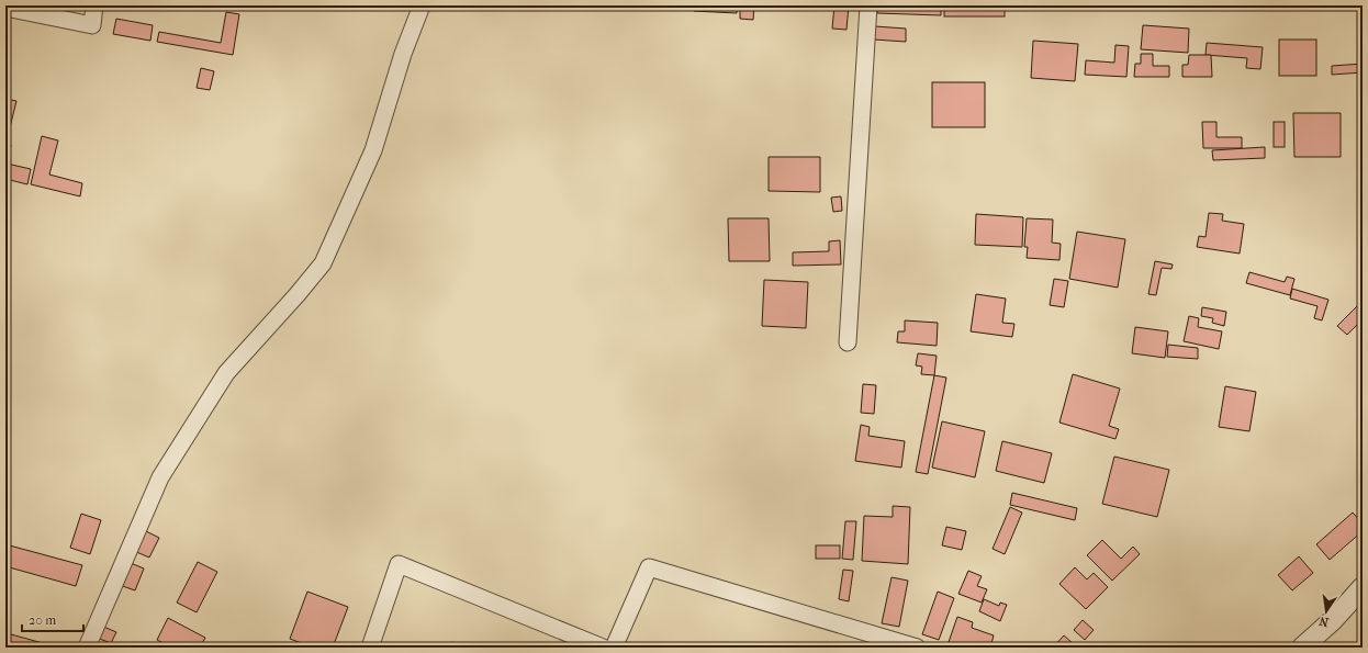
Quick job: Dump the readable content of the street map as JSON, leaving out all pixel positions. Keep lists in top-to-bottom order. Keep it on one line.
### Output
{"scale_bar":"20 m","north":"bottom"}
